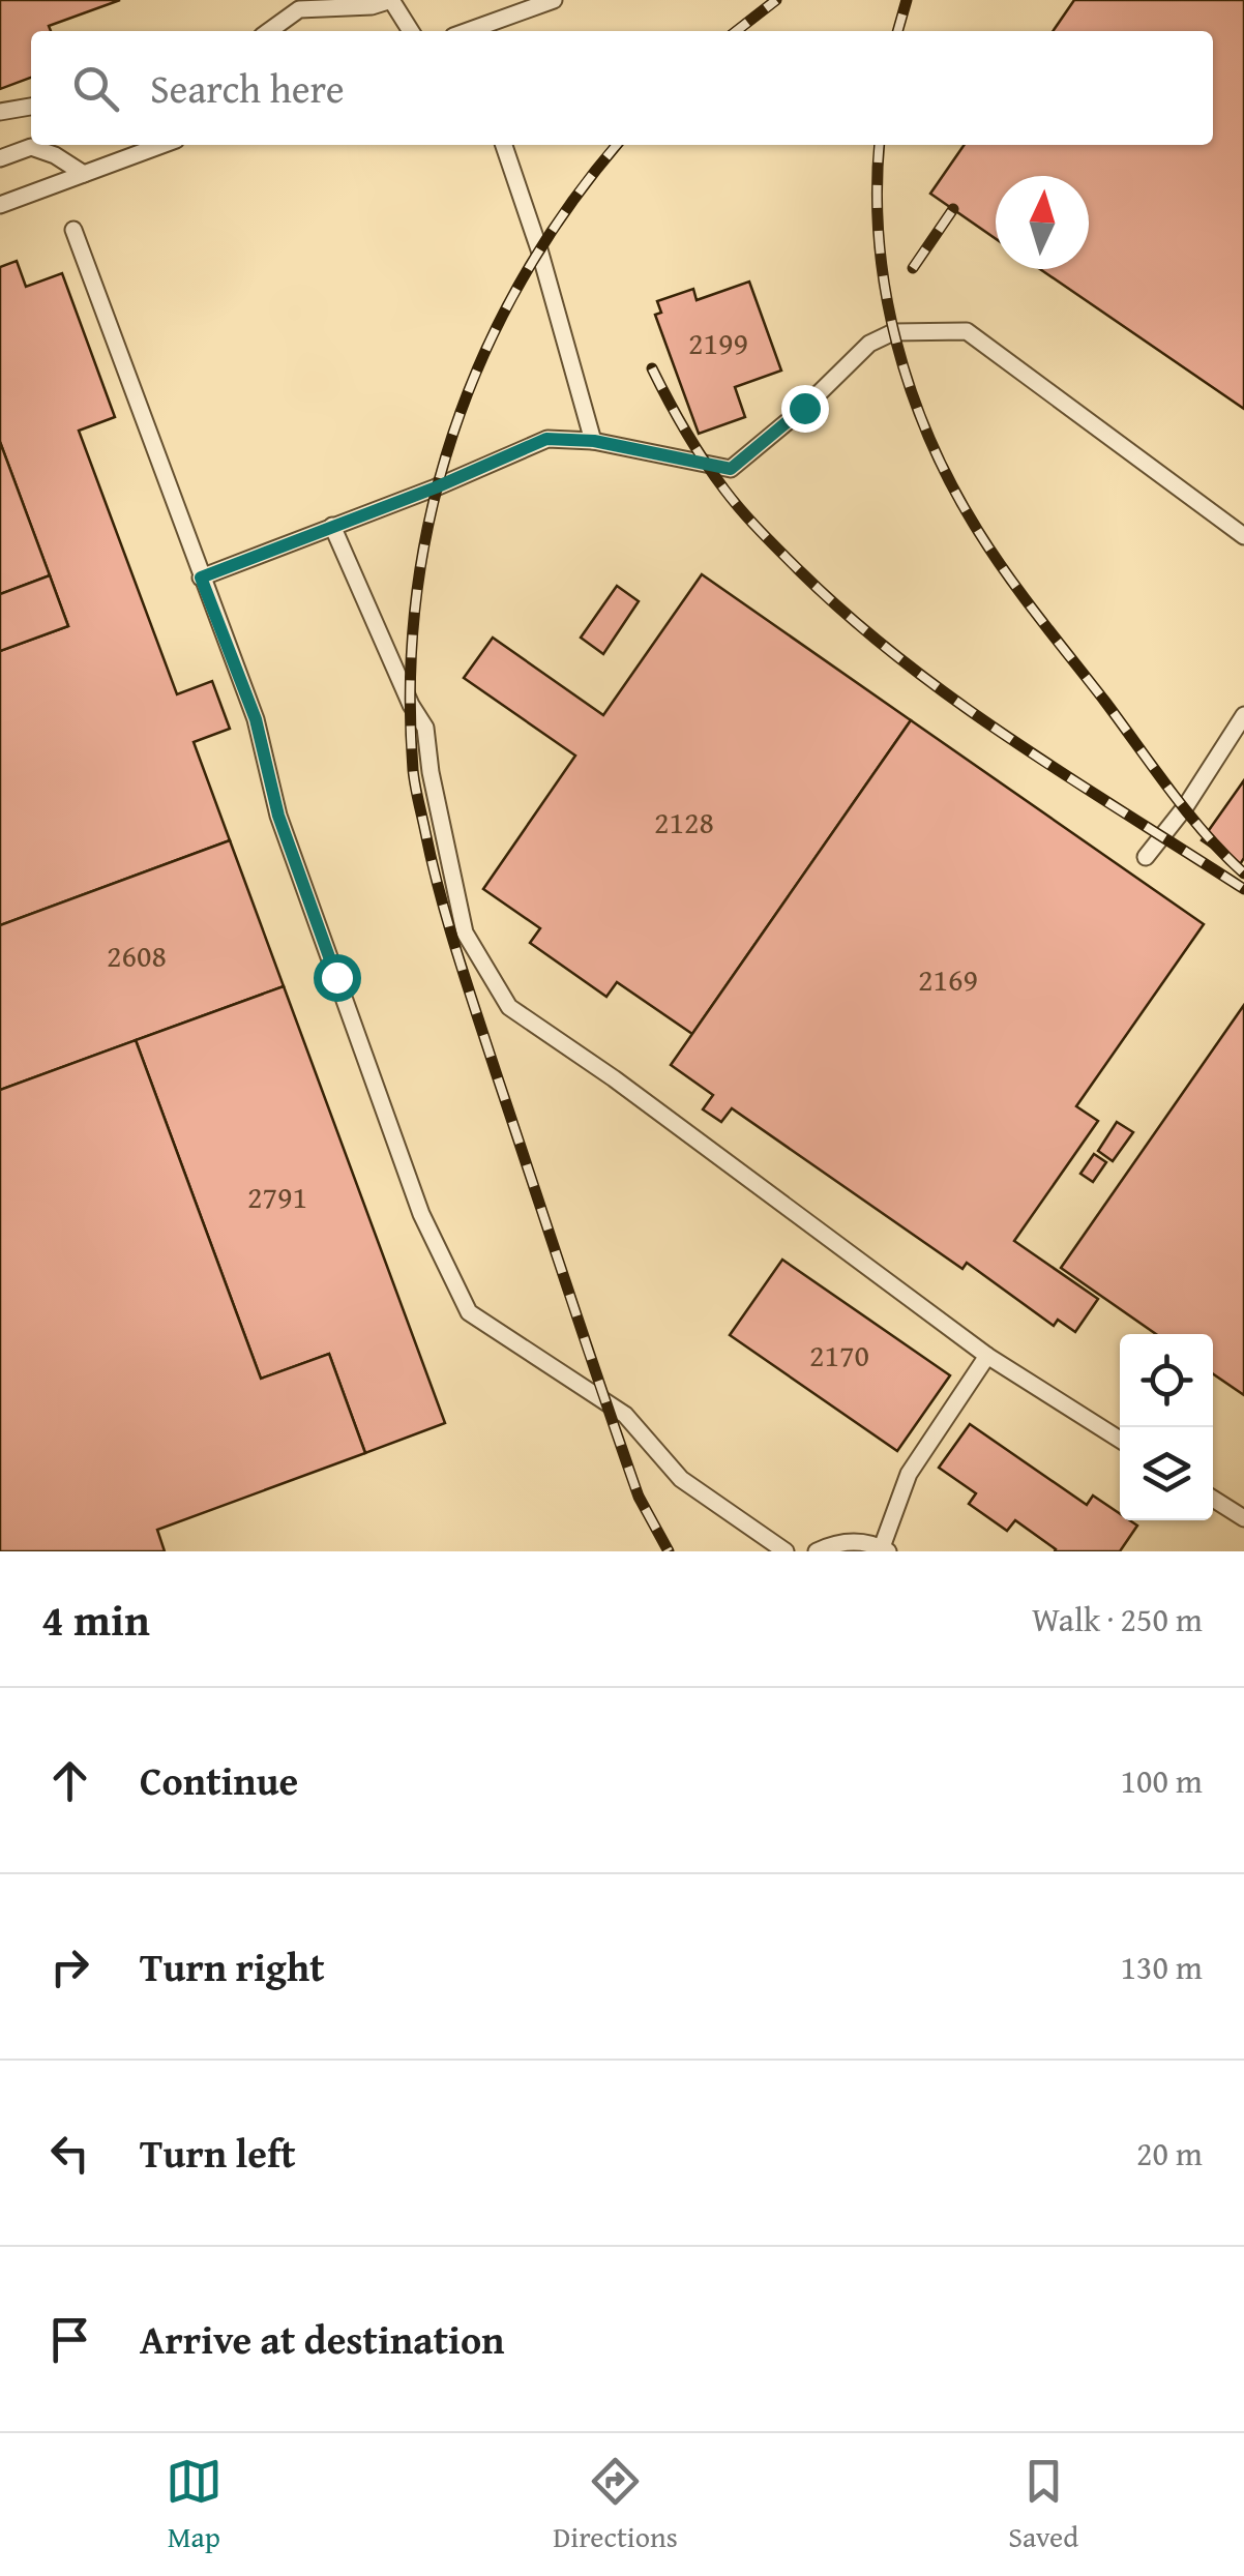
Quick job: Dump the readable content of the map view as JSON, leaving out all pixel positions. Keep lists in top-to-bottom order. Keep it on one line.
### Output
{"house_numbers":["2199","2128","2608","2169","2791","2170"],"north":"top","page":{"search":"Search here","heading":["4 min","Walk · 250 m"],"list":[["Continue","100 m"],["Turn right","130 m"],["Turn left","20 m"],"Arrive at destination"],"nav":["Map","Directions","Saved"]}}
